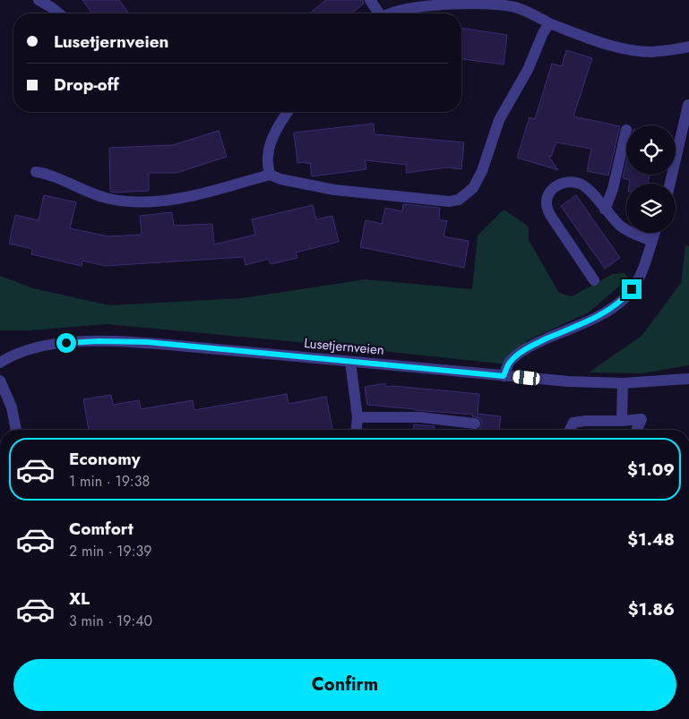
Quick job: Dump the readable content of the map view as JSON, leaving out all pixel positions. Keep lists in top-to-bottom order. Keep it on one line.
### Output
{"streets":{"street":["Lusetjernveien"]},"page":{"banner":["Lusetjernveien","Drop-off"],"list":[{"name":"Economy","note":"1 min · 19:38","value":"$1.09"},{"name":"Comfort","note":"2 min · 19:39","value":"$1.48"},{"name":"XL","note":"3 min · 19:40","value":"$1.86"}],"buttons":"Confirm"}}
